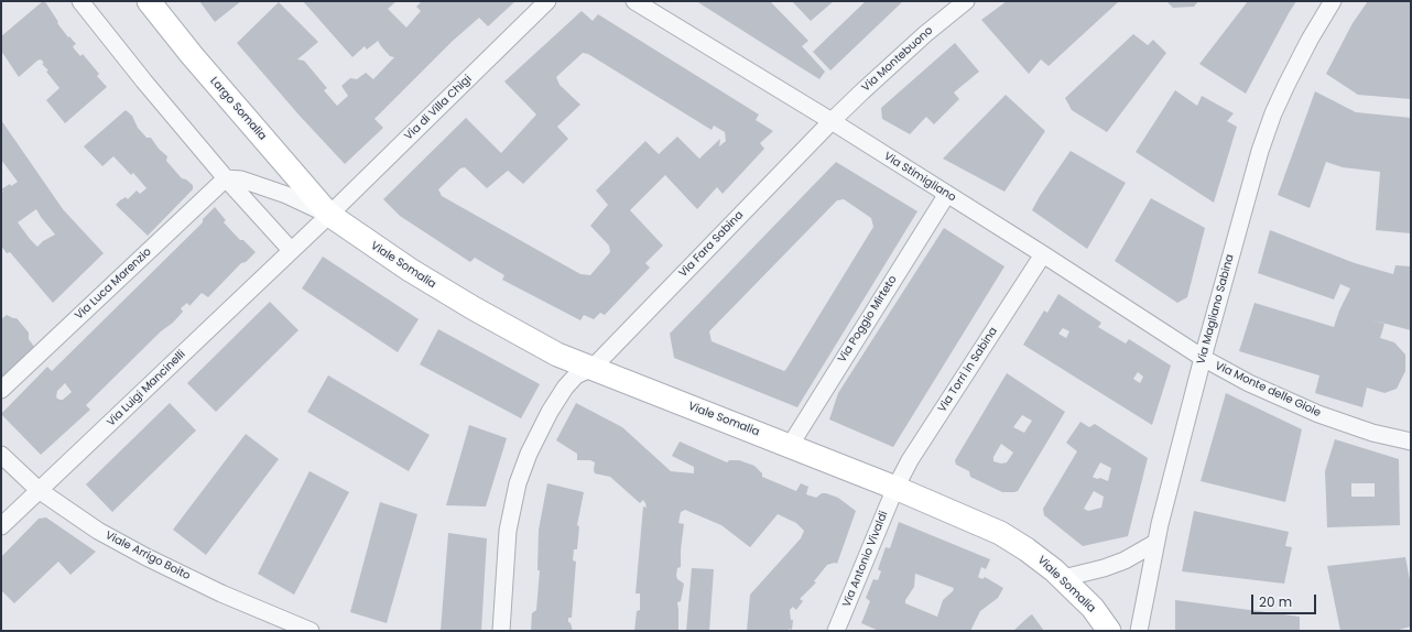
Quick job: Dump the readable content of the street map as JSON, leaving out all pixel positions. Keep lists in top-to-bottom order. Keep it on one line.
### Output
{"streets":{"main road":["Largo Somalia","Viale Somalia"],"street":["Via Montebuono","Via di Villa Chigi","Via Stimigliano","Via Fara Sabina","Via Luca Marenzio","Via Magliano Sabina","Via Poggio Mirteto","Via Torri in Sabina","Via Luigi Mancinelli","Via Monte delle Gioie","Viale Arrigo Boito","Via Antonio Vivaldi"]},"crossings":[["Via Montebuono","Via Stimigliano"],["Via Montebuono","Via Fara Sabina"],["Via di Villa Chigi","Largo Somalia"],["Via di Villa Chigi","Viale Somalia"],["Largo Somalia","Viale Somalia"],["Via Stimigliano","Via Fara Sabina"],["Via Stimigliano","Via Magliano Sabina"],["Via Stimigliano","Via Poggio Mirteto"],["Via Stimigliano","Via Torri in Sabina"],["Via Stimigliano","Via Monte delle Gioie"],["Via Fara Sabina","Viale Somalia"],["Viale Somalia","Via Poggio Mirteto"],["Viale Somalia","Via Torri in Sabina"],["Viale Somalia","Via Antonio Vivaldi"],["Via Magliano Sabina","Via Monte delle Gioie"],["Via Torri in Sabina","Via Antonio Vivaldi"],["Via Luigi Mancinelli","Viale Arrigo Boito"]],"scale_bar":"20 m"}
